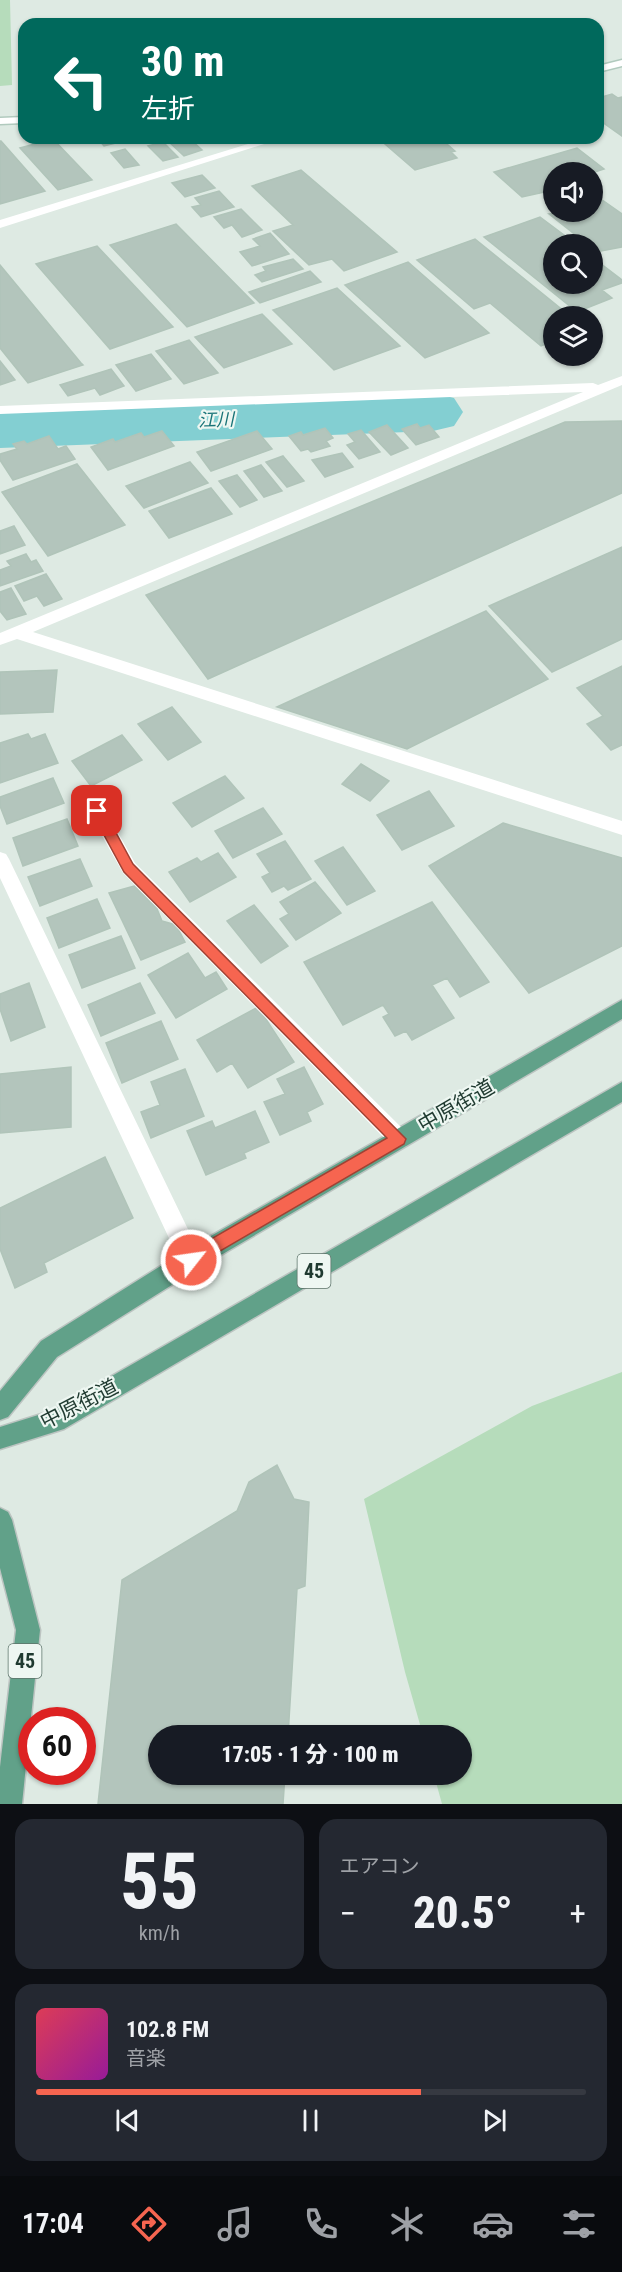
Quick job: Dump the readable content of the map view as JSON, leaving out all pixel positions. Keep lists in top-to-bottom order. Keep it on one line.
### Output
{"streets":{"main road":["中原街道","45"]},"water":["江川"],"page":{"turn":["30 m","左折"],"limit":"60","trip":"17:05 · 1 分 · 100 m","tile":[["55","km/h"],"エアコン"],"heat":["−","20.5°","+"],"song":["102.8 FM","音楽"],"tabs":"17:04"}}
